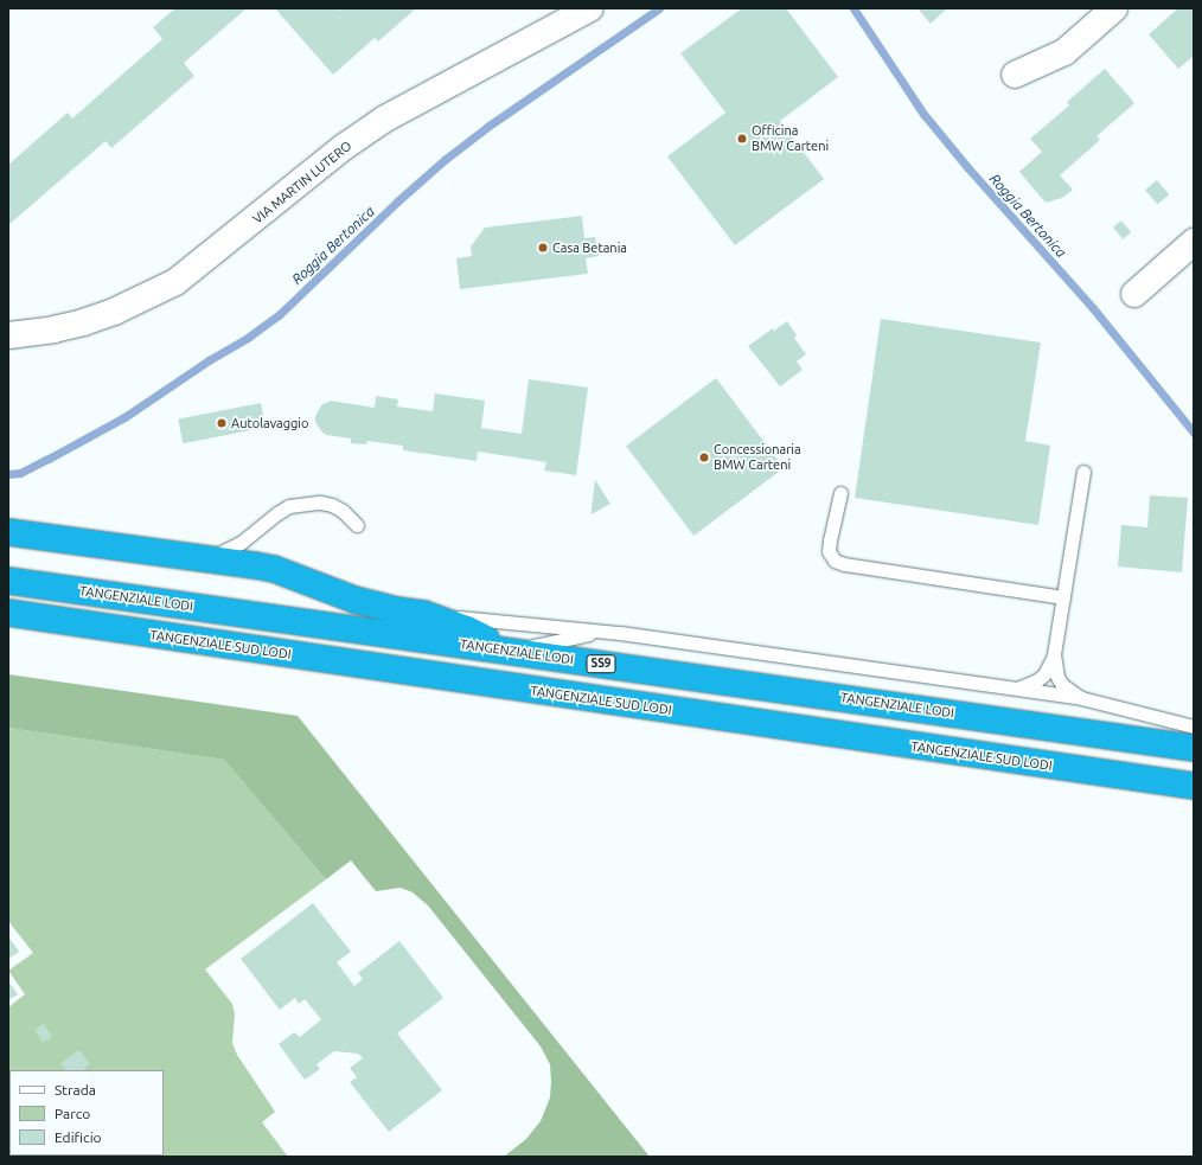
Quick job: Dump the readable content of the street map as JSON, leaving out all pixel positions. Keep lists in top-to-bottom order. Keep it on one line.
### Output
{"streets":{"highway":["TANGENZIALE LODI","TANGENZIALE SUD LODI","SS9"],"street":["VIA MARTIN LUTERO"]},"water":["Roggia Bertonica"],"places":["Officina BMW Carteni","Casa Betania","Autolavaggio","Concessionaria BMW Carteni"],"legend":["Strada","Parco","Edificio"]}
